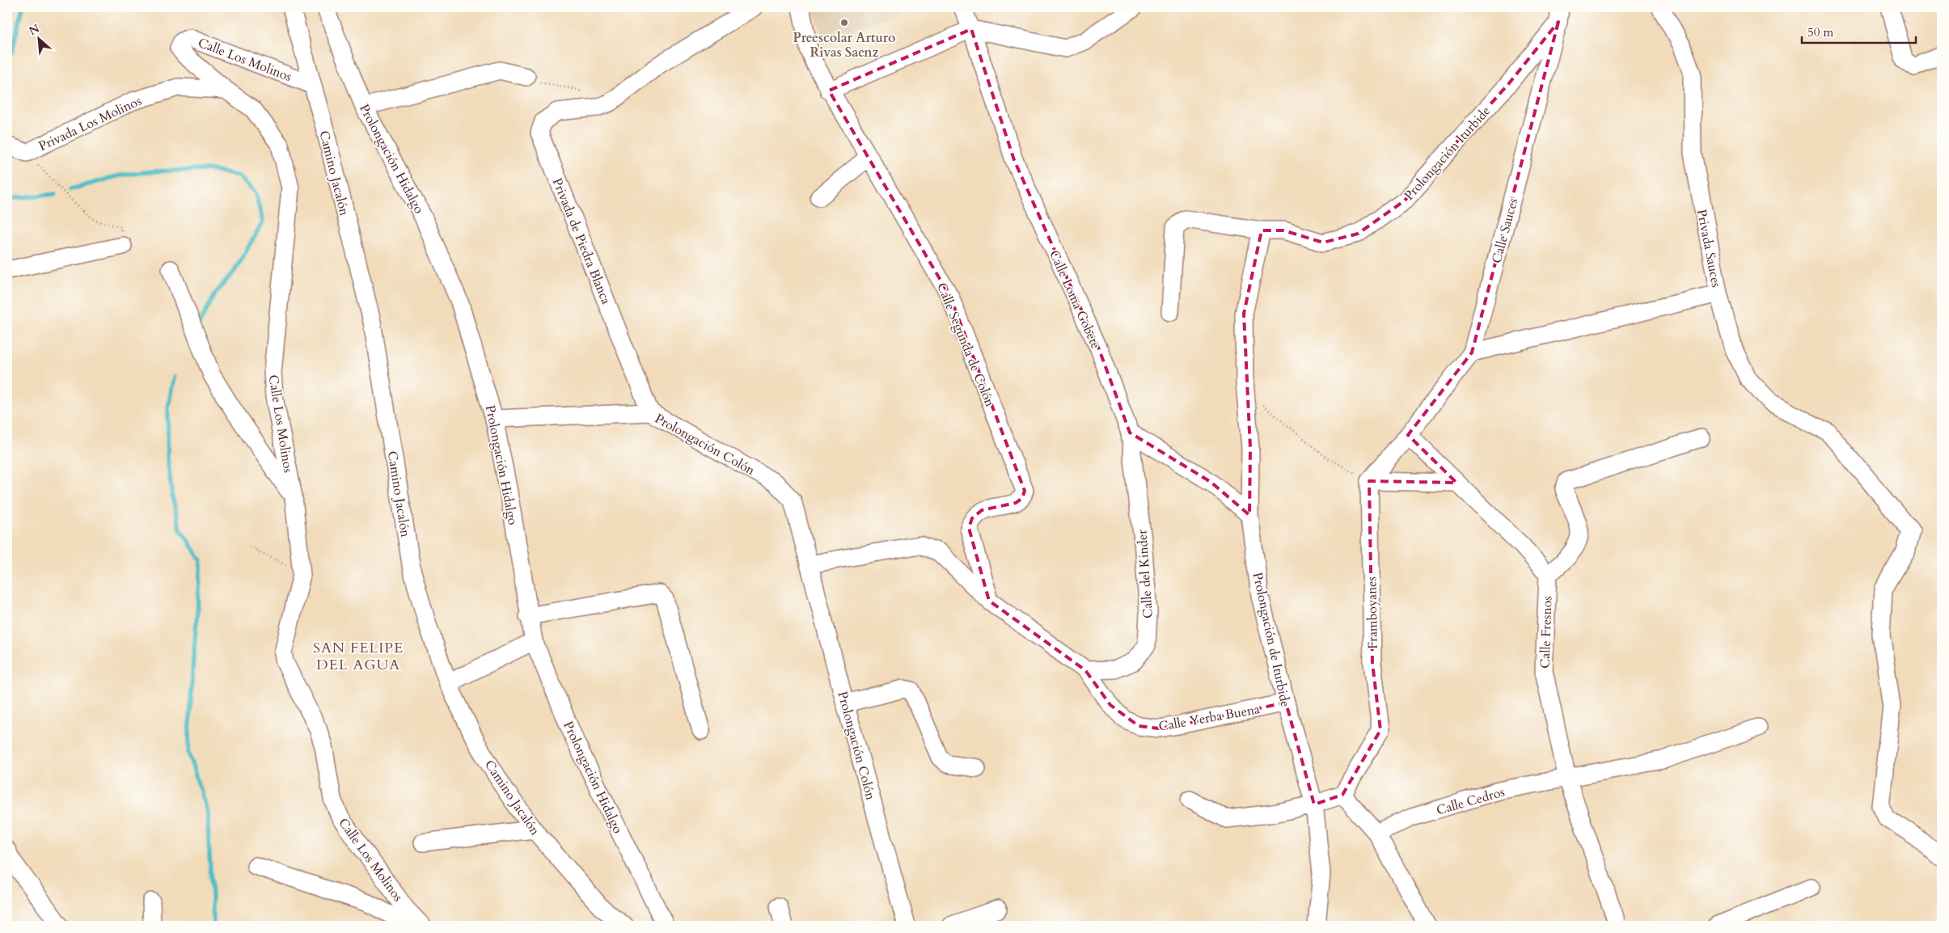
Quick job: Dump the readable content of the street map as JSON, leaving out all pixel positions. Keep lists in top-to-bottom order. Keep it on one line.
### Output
{"streets":{"street":["Calle Los Molinos","Privada Los Molinos","Prolongación Iturbide","Prolongación Hidalgo","Camino Jacalón","Calle Sauces","Privada de Piedra Blanca","Privada Sauces","Calle Loma Gobete","Calle Segunda de Colón","Prolongación Colón","Calle del Kinder","Framboyanes","Calle Fresnos","Prolongación de Iturbide","Calle Yerba Buena","Calle Cedros"]},"crossings":[["Calle Los Molinos","Privada Los Molinos"],["Calle Los Molinos","Camino Jacalón"],["Prolongación Iturbide","Calle Sauces"],["Prolongación Iturbide","Prolongación de Iturbide"],["Prolongación Hidalgo","Prolongación Colón"],["Calle Sauces","Privada Sauces"],["Privada de Piedra Blanca","Prolongación Colón"],["Calle Loma Gobete","Calle del Kinder"],["Calle del Kinder","Calle Yerba Buena"],["Calle Fresnos","Calle Cedros"],["Prolongación de Iturbide","Calle Yerba Buena"]],"districts":["SAN FELIPE DEL AGUA"],"places":["Preescolar Arturo Rivas Saenz"],"scale_bar":"50 m","north":"top left"}
